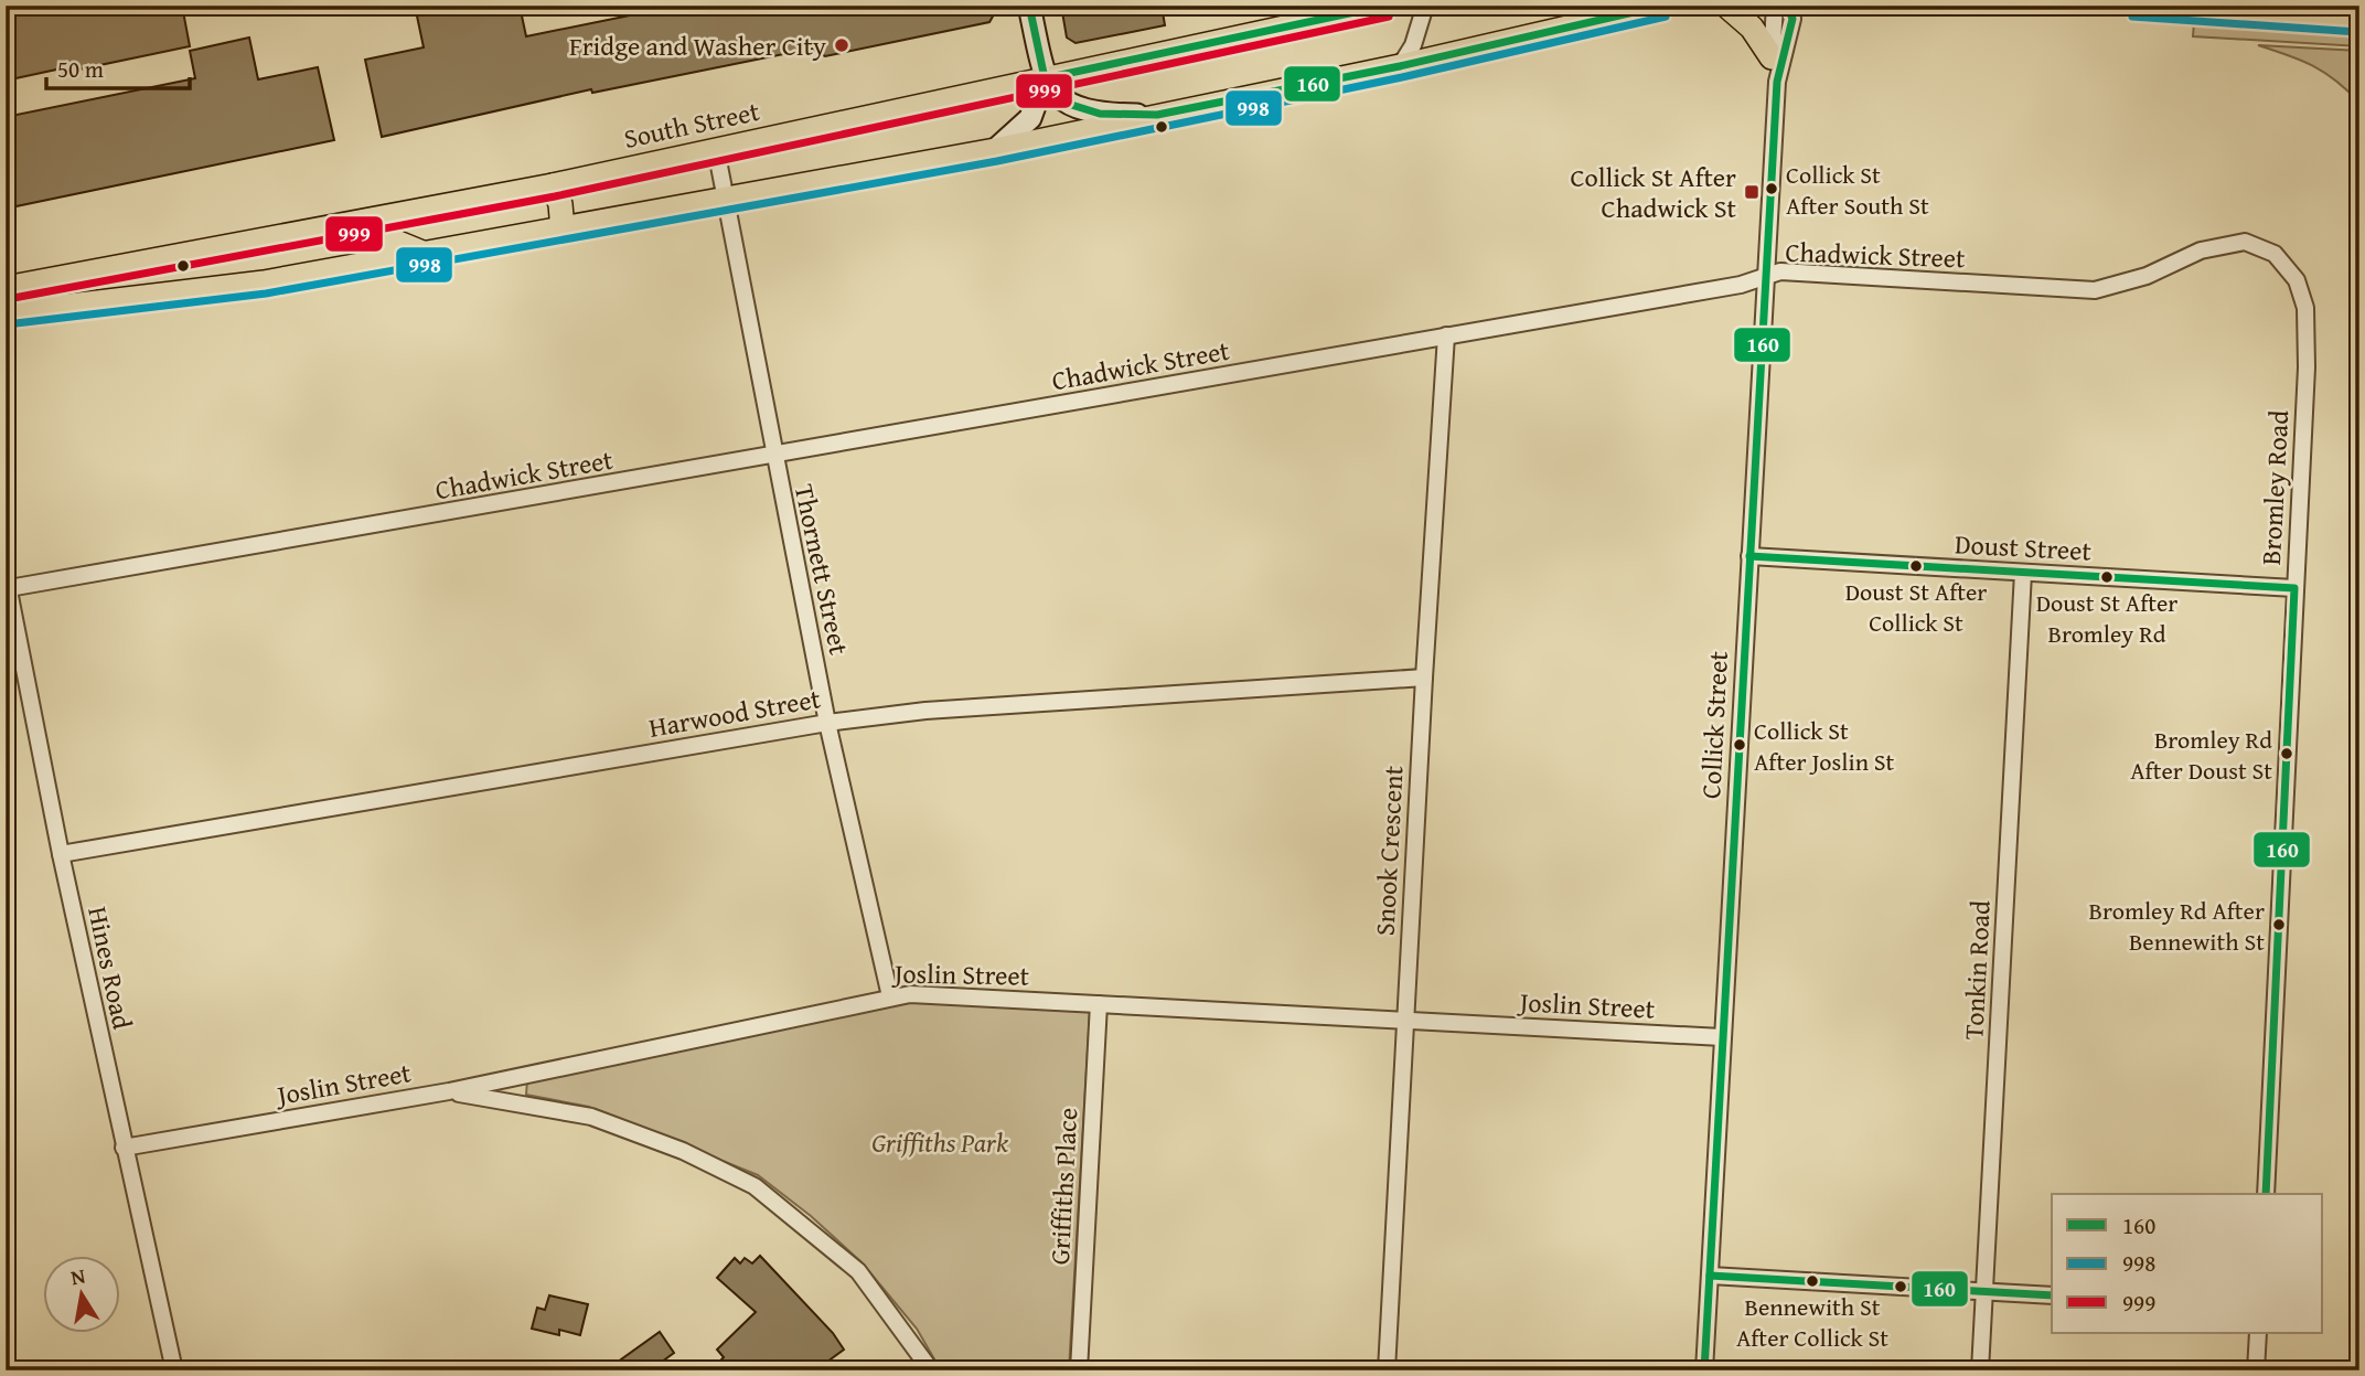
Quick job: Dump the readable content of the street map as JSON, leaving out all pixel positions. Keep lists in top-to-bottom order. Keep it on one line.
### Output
{"streets":{"main road":["South Street"],"street":["Chadwick Street","Bromley Road","Doust Street","Thornett Street","Harwood Street","Collick Street","Snook Crescent","Hines Road","Tonkin Road","Joslin Street","Griffiths Place"]},"crossings":[["South Street","Thornett Street"],["Chadwick Street","Bromley Road"],["Chadwick Street","Thornett Street"],["Chadwick Street","Collick Street"],["Chadwick Street","Snook Crescent"],["Chadwick Street","Hines Road"],["Bromley Road","Doust Street"],["Doust Street","Collick Street"],["Doust Street","Tonkin Road"],["Thornett Street","Harwood Street"],["Thornett Street","Joslin Street"],["Harwood Street","Snook Crescent"],["Harwood Street","Hines Road"],["Collick Street","Joslin Street"],["Snook Crescent","Joslin Street"],["Hines Road","Joslin Street"],["Joslin Street","Griffiths Place"]],"parks":["Griffiths Park"],"places":{"other":["Fridge and Washer City","Collick St After South St","Doust St After Collick St","Doust St After Bromley Rd","Collick St After Joslin St","Bromley Rd After Doust St","Bromley Rd After Bennewith St","Bennewith St After Collick St"],"transit":["Collick St After Chadwick St"]},"lines":["transit line 160","transit line 998","transit line 999"],"legend":["160","998","999"],"scale_bar":"50 m","north":"top"}
